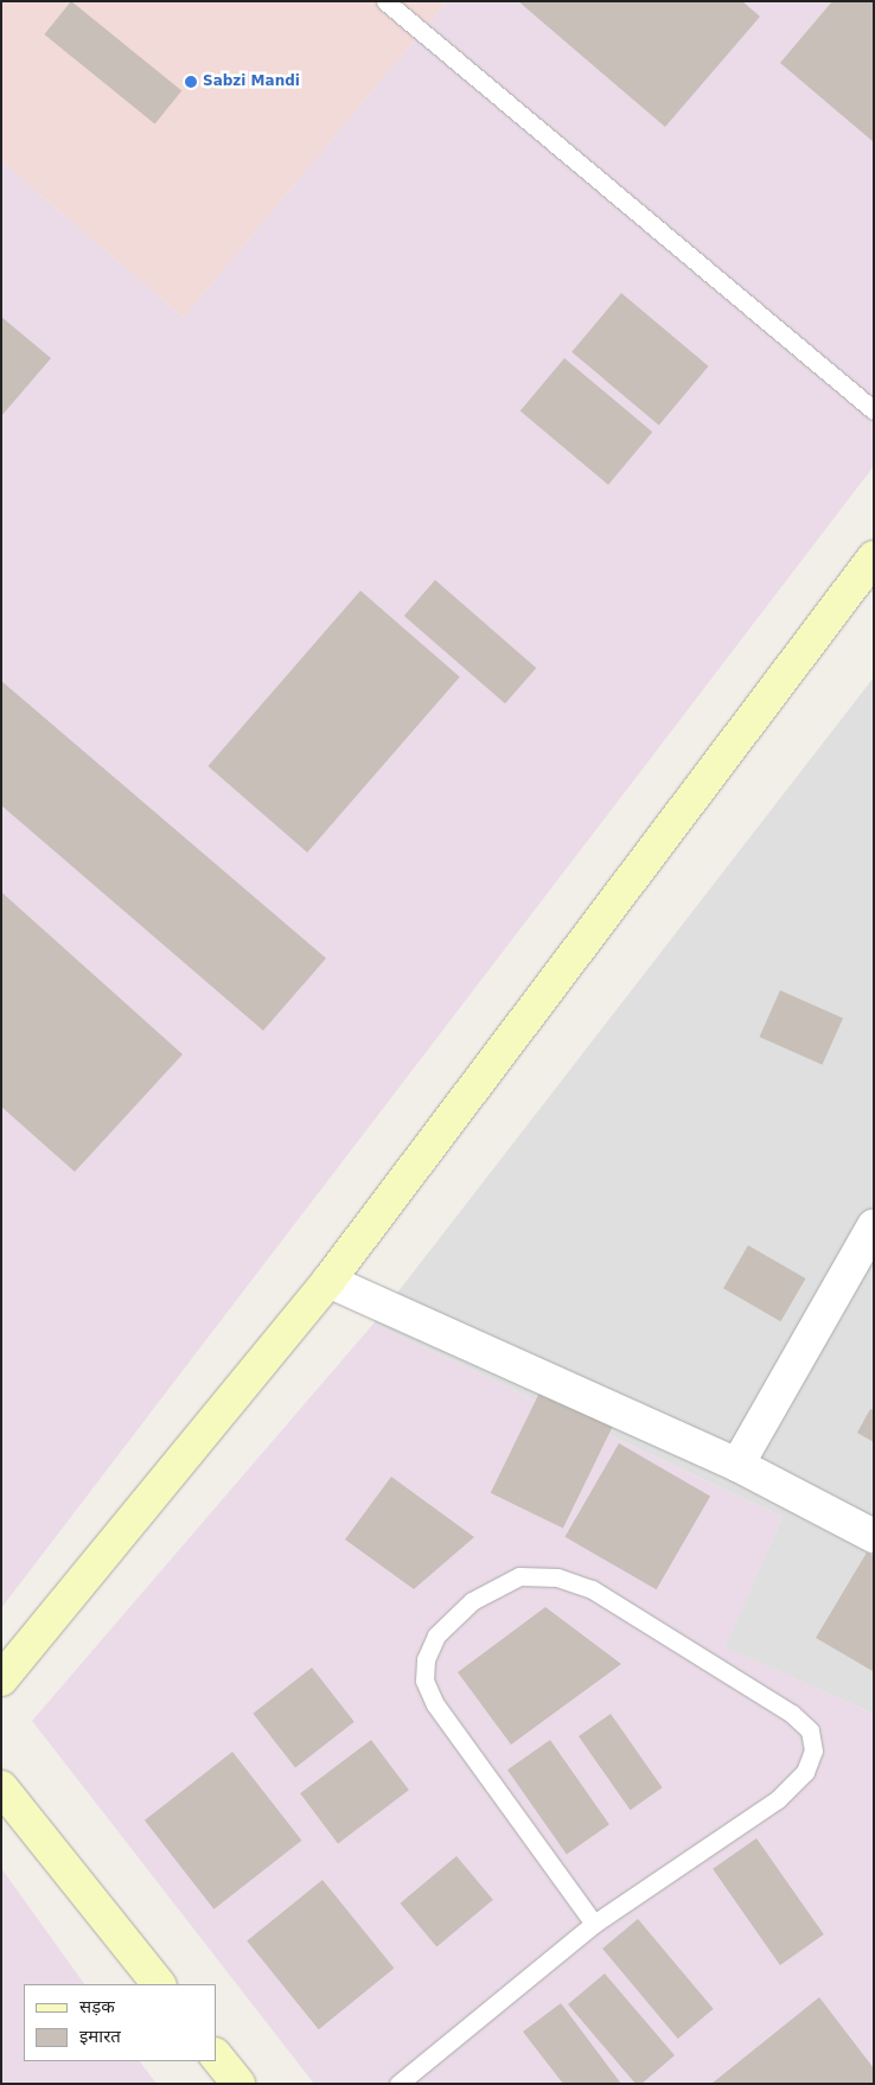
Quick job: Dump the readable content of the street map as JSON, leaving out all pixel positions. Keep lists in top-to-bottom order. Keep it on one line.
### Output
{"places":["Sabzi Mandi"],"legend":["सड़क","इमारत"]}
